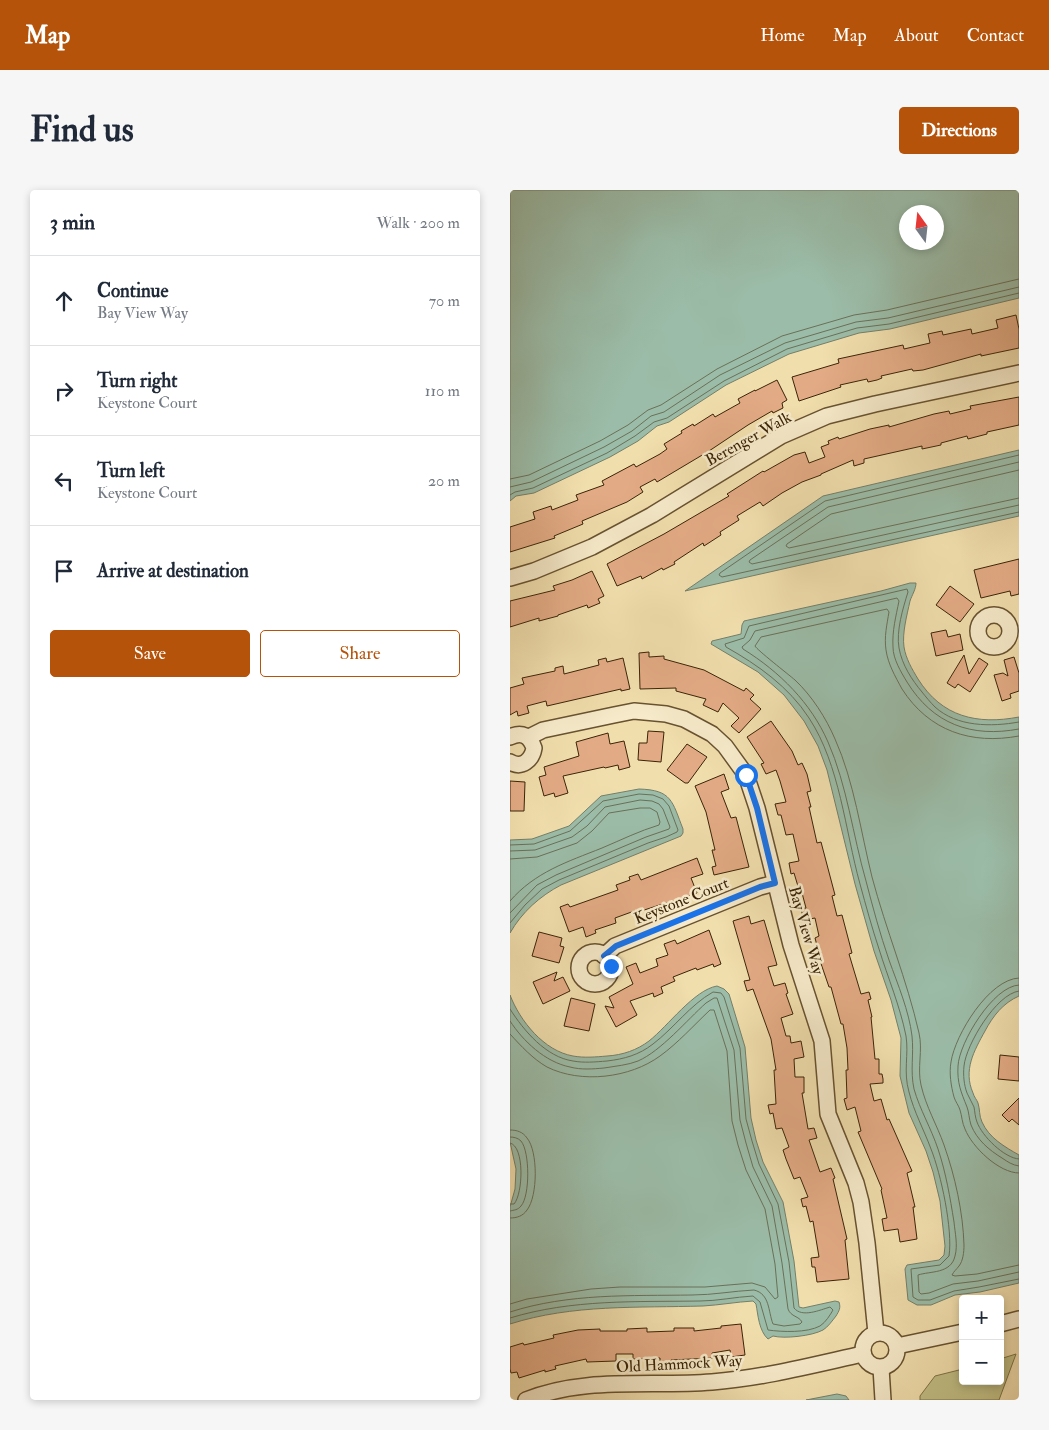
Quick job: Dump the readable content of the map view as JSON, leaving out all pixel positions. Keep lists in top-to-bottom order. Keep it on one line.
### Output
{"streets":{"street":["Berenger Walk","Keystone Court","Bay View Way","Old Hammock Way"]},"crossings":[["Keystone Court","Bay View Way"],["Bay View Way","Old Hammock Way"]],"north":"top","page":{"header":"Map","nav":["Home","Map","About","Contact"],"buttons":["Directions",["Save","Share"]],"title":"Find us","heading":["3 min","Walk · 200 m"],"list":[["Continue","Bay View Way","70 m"],["Turn right","Keystone Court","110 m"],["Turn left","Keystone Court","20 m"],"Arrive at destination"],"map_buttons":["+","−"]}}
